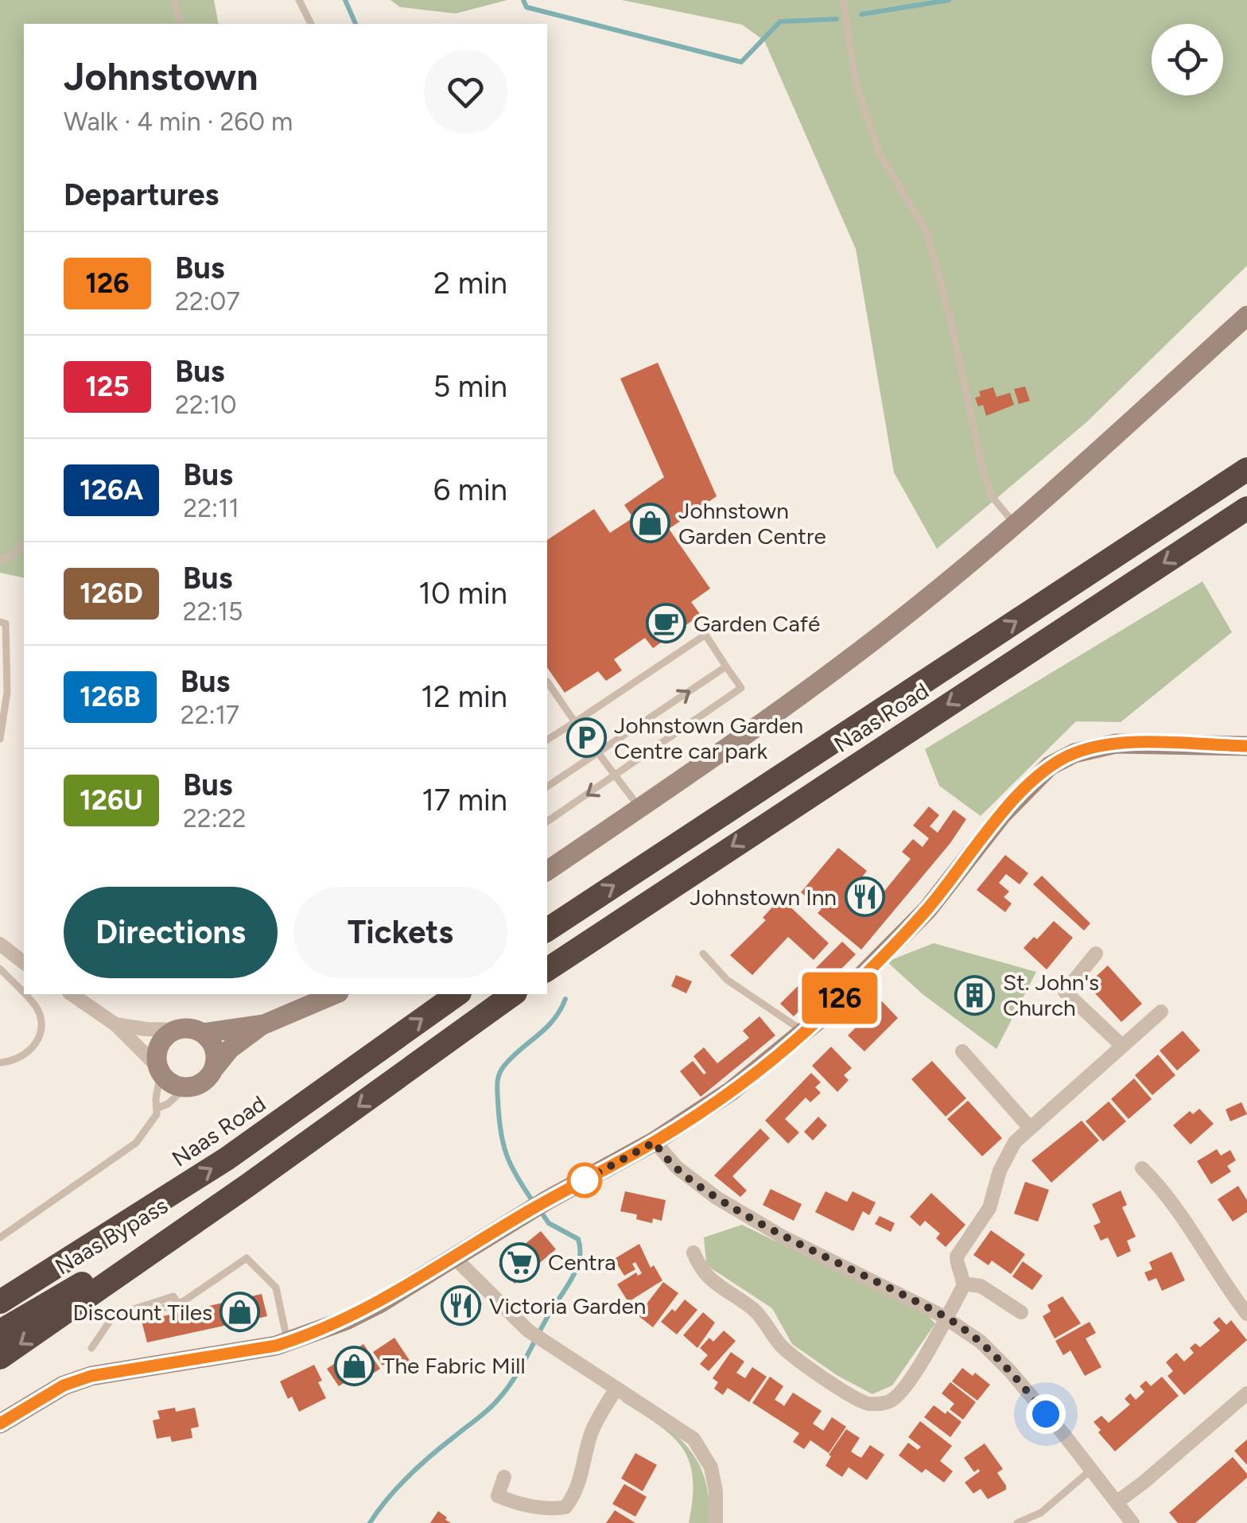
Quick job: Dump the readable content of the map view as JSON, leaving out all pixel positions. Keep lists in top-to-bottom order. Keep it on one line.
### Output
{"streets":{"highway":["Naas Road","Naas Bypass"]},"places":{"shop":["Johnstown Garden Centre","Discount Tiles","The Fabric Mill"],"cafe":["Garden Café"],"parking":["Johnstown Garden Centre car park"],"restaurant":["Johnstown Inn","Victoria Garden"],"building":["St. John's Church"],"supermarket":["Centra"]},"lines":["bus line 126"],"page":{"on_map":"126","heading":[["Johnstown","Walk · 4 min · 260 m"],"Departures"],"list":[{"mark":"126","name":"Bus","note":"22:07","value":"2 min"},{"mark":"125","name":"Bus","note":"22:10","value":"5 min"},{"mark":"126A","name":"Bus","note":"22:11","value":"6 min"},{"mark":"126D","name":"Bus","note":"22:15","value":"10 min"},{"mark":"126B","name":"Bus","note":"22:17","value":"12 min"},{"mark":"126U","name":"Bus","note":"22:22","value":"17 min"}],"buttons":["Directions","Tickets"]}}
